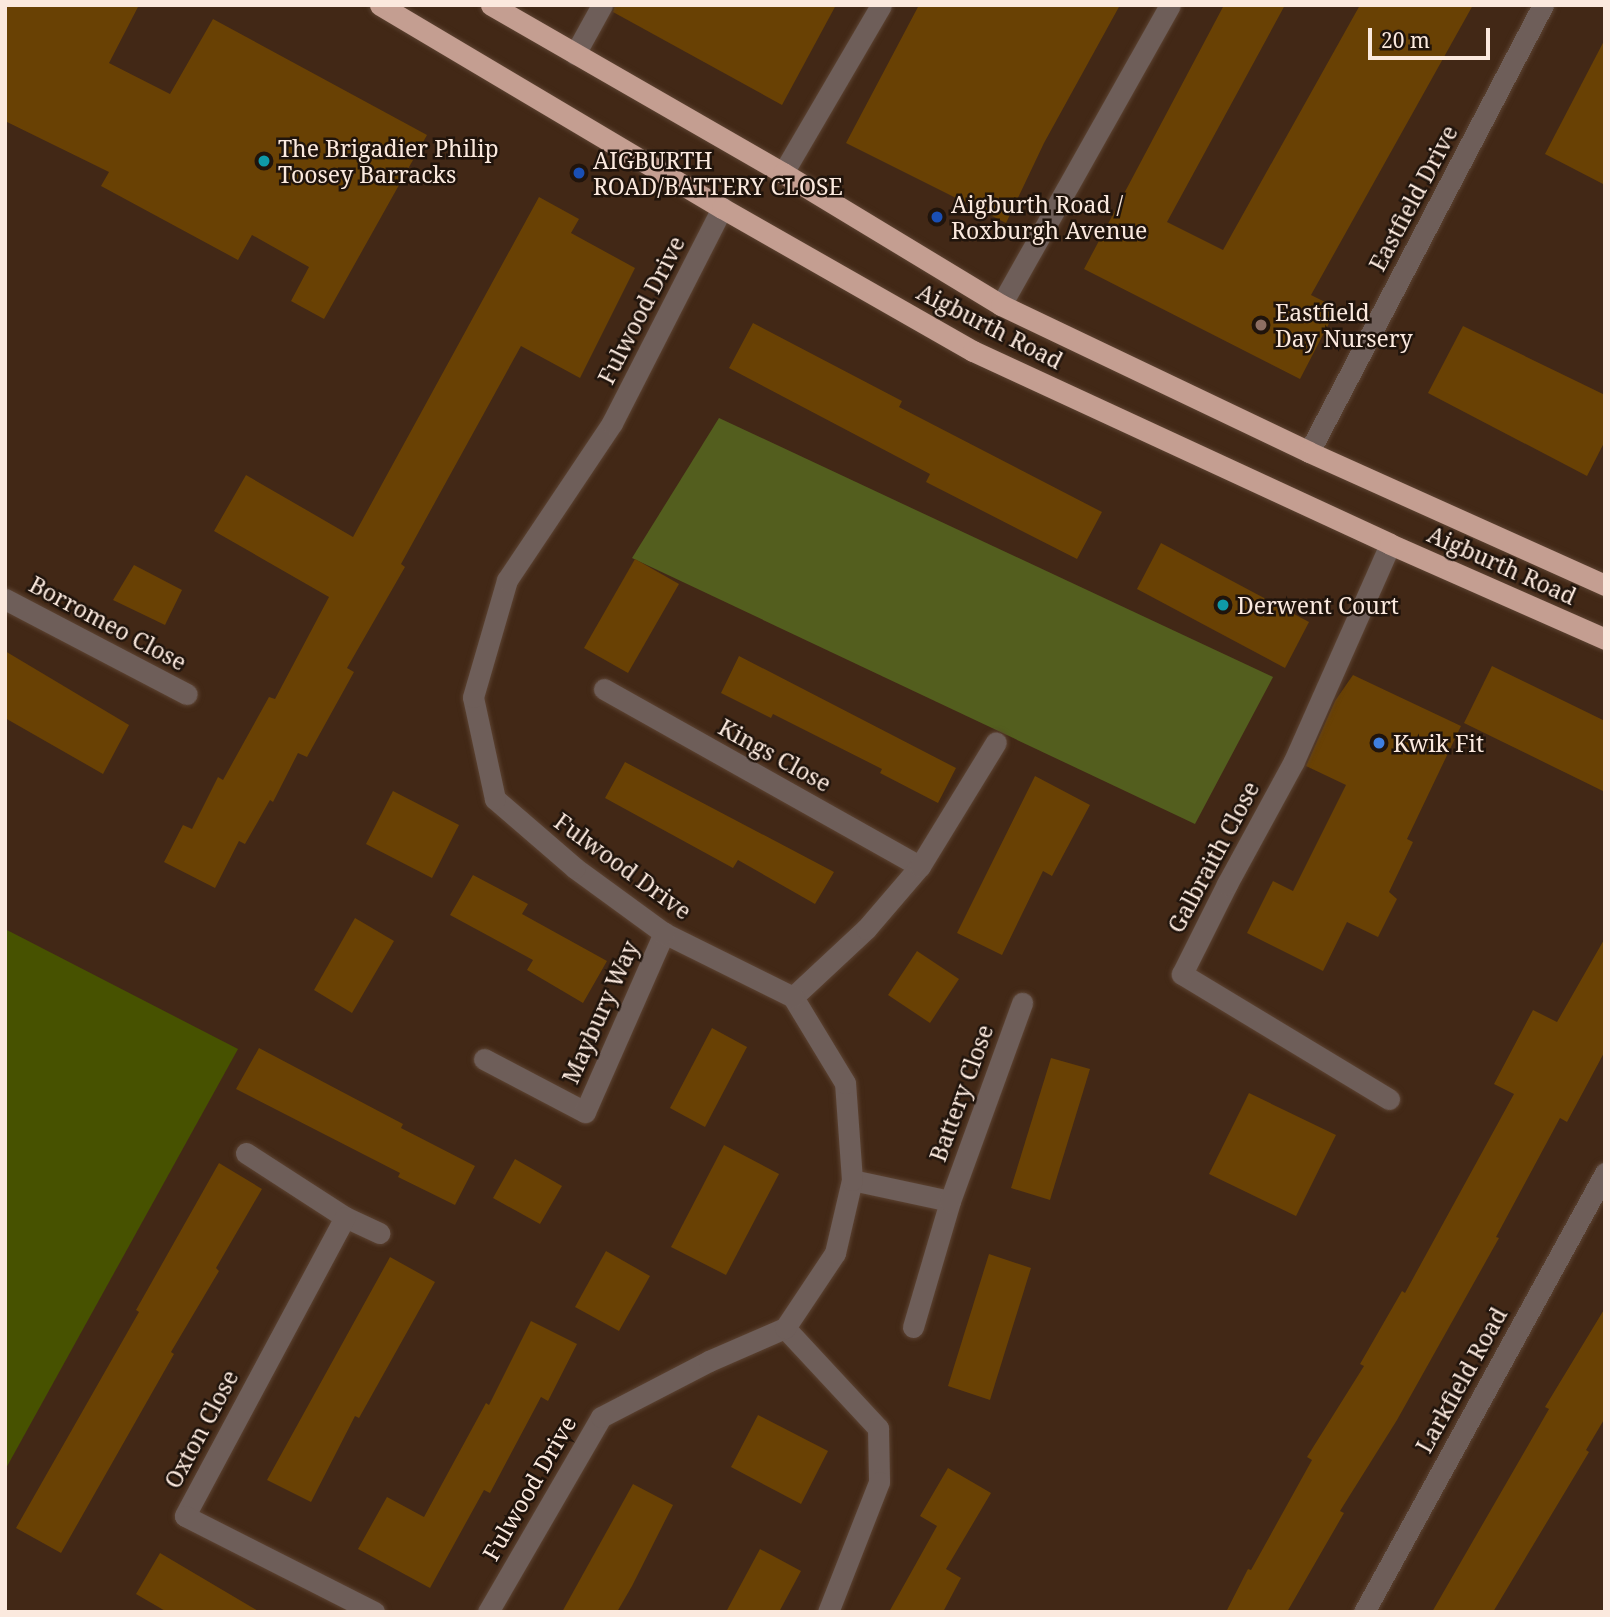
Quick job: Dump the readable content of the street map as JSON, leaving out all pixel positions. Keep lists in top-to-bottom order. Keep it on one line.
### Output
{"streets":{"highway":["Aigburth Road"],"street":["Eastfield Drive","Fulwood Drive","Borromeo Close","Kings Close","Galbraith Close","Maybury Way","Battery Close","Larkfield Road","Oxton Close"]},"crossings":[["Eastfield Drive","Aigburth Road"],["Fulwood Drive","Aigburth Road"],["Fulwood Drive","Maybury Way"],["Aigburth Road","Galbraith Close"]],"places":["The Brigadier Philip Toosey Barracks","AIGBURTH ROAD/BATTERY CLOSE","Aigburth Road / Roxburgh Avenue","Eastfield Day Nursery","Derwent Court","Kwik Fit"],"scale_bar":"20 m"}
